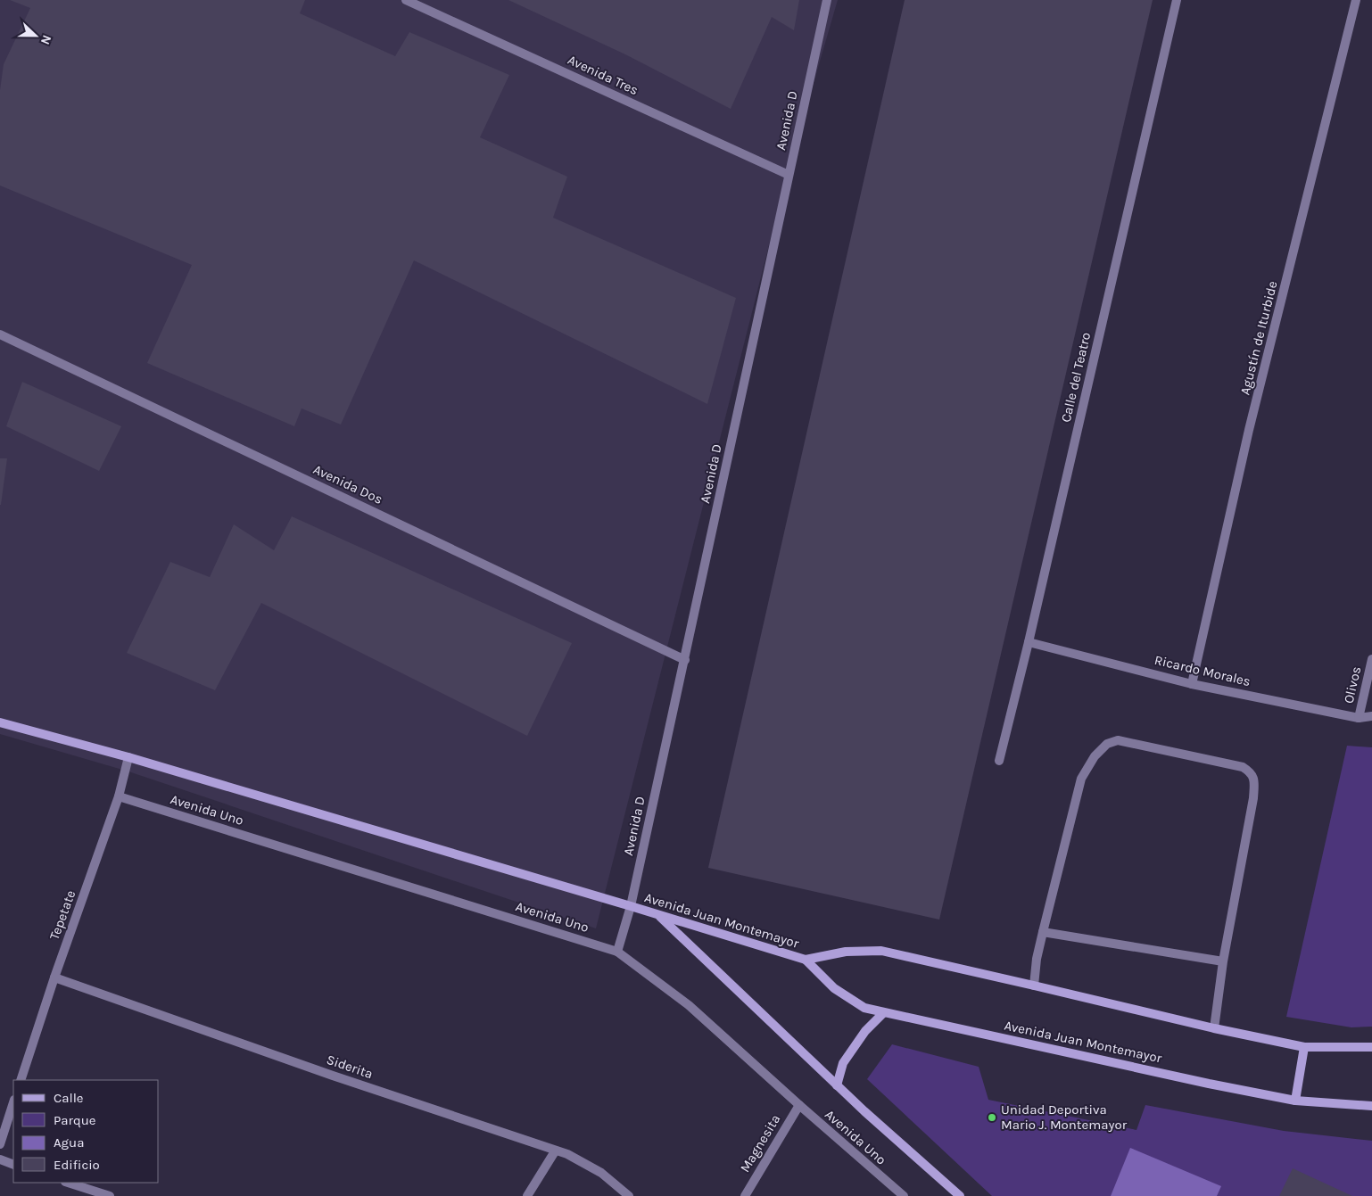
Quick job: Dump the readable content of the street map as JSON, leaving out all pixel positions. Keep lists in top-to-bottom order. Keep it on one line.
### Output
{"streets":{"street":["Avenida Tres","Avenida D","Agustín de Iturbide","Calle del Teatro","Avenida Dos","Ricardo Morales","Olivos","Avenida Uno","Tepetate","Avenida Juan Montemayor","Siderita","Magnesita"]},"crossings":[["Avenida Tres","Avenida D"],["Avenida D","Avenida Dos"],["Avenida D","Avenida Uno"],["Avenida D","Avenida Juan Montemayor"],["Agustín de Iturbide","Ricardo Morales"],["Calle del Teatro","Ricardo Morales"],["Ricardo Morales","Olivos"],["Avenida Uno","Tepetate"],["Avenida Uno","Avenida Juan Montemayor"],["Avenida Uno","Magnesita"],["Tepetate","Siderita"]],"places":["Unidad Deportiva Mario J. Montemayor"],"legend":["Calle","Parque","Agua","Edificio"],"north":"right"}
